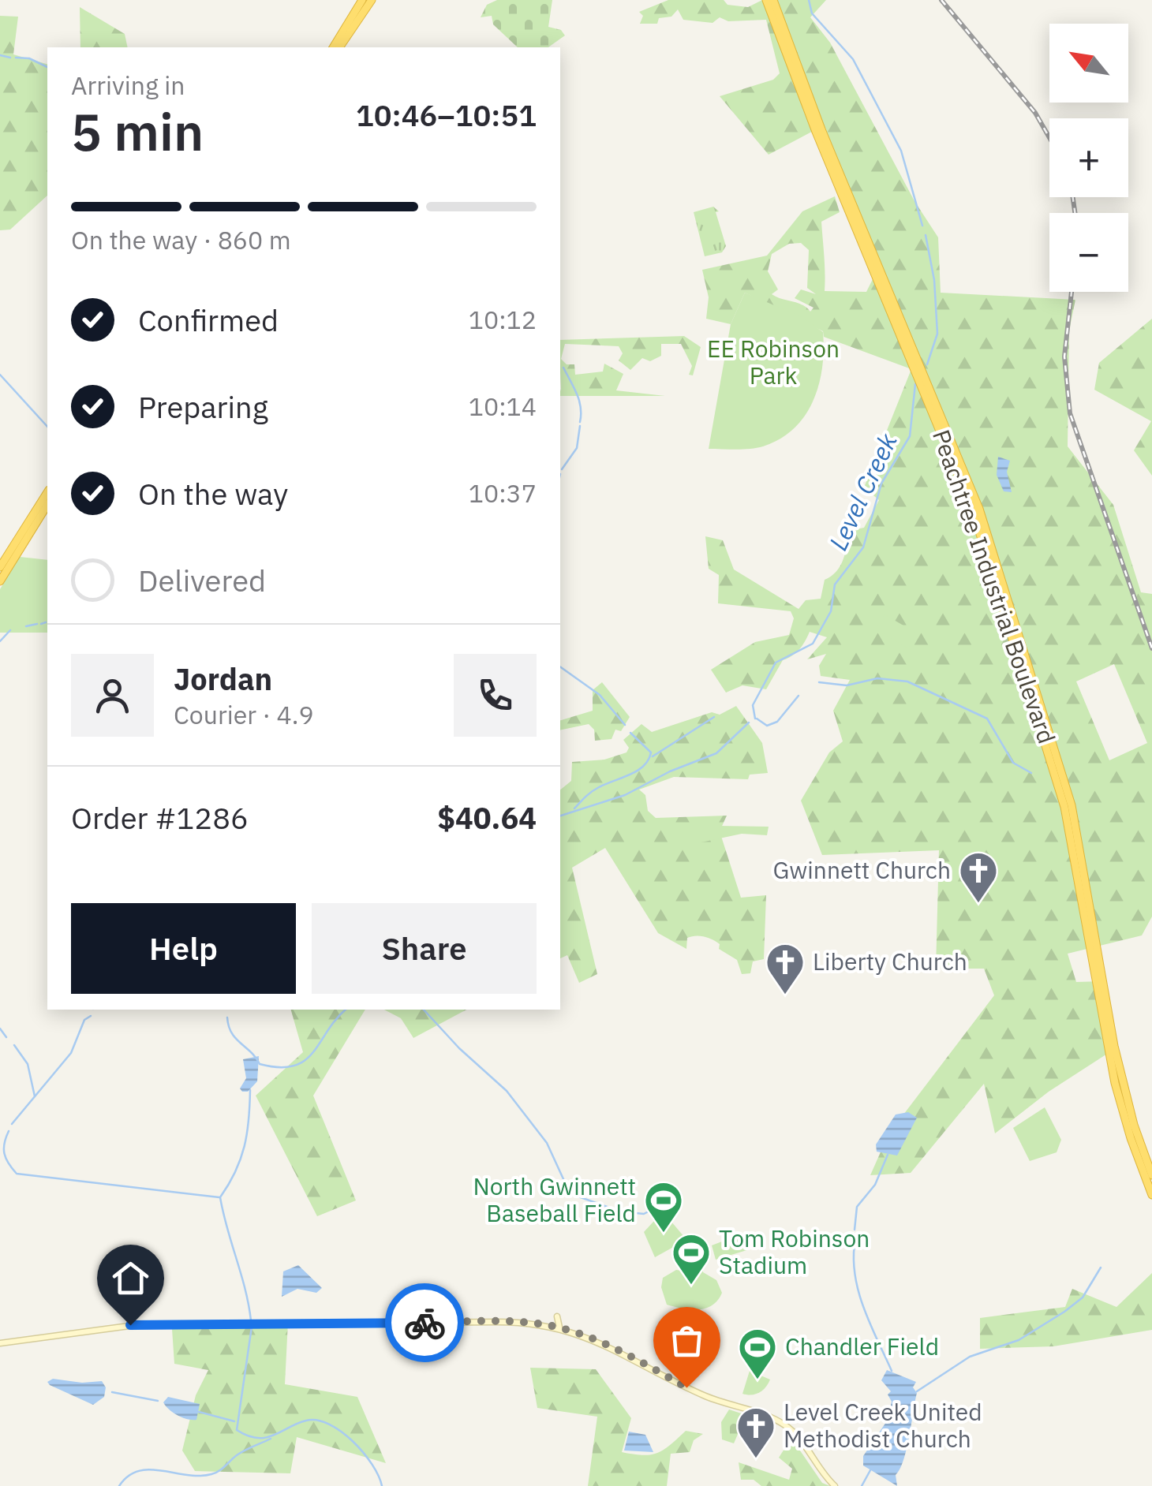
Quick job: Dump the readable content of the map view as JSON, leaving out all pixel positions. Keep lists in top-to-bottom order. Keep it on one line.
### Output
{"streets":{"highway":["Peachtree Industrial Boulevard"]},"water":["Level Creek"],"parks":["EE Robinson Park"],"places":{"church":["Gwinnett Church","Liberty Church","Level Creek United Methodist Church"],"sports":["North Gwinnett Baseball Field","Tom Robinson Stadium","Chandler Field"]},"north":"top left","page":{"map_buttons":["+","−"],"heading":["5 min","Arriving in","10:46–10:51"],"panel":["Jordan","Courier · 4.9","Order #1286","$40.64"],"bar":"On the way · 860 m","list":[["Confirmed","10:12"],["Preparing","10:14"],["On the way","10:37"],"Delivered"],"buttons":["Help","Share"]}}
